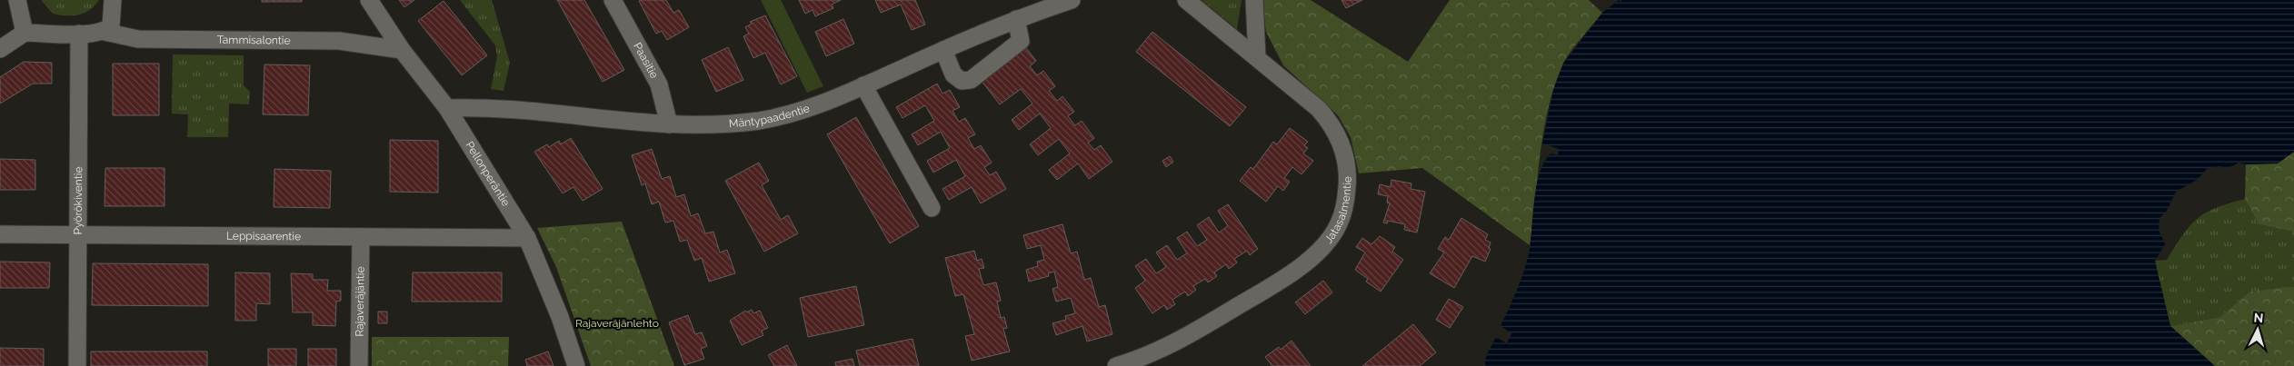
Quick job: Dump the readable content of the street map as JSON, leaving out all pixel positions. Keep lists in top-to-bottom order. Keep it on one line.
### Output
{"streets":{"street":["Tammisalontie","Paasitie","Mäntypaadentie","Pellonperäntie","Pyörökiventie","Jatasalmentie","Leppisaarentie","Rajaveräjäntie"]},"crossings":[["Tammisalontie","Pellonperäntie"],["Tammisalontie","Pyörökiventie"],["Paasitie","Mäntypaadentie"],["Mäntypaadentie","Pellonperäntie"],["Pellonperäntie","Leppisaarentie"],["Pyörökiventie","Leppisaarentie"],["Leppisaarentie","Rajaveräjäntie"]],"parks":["Rajaveräjänlehto"],"north":"top"}
